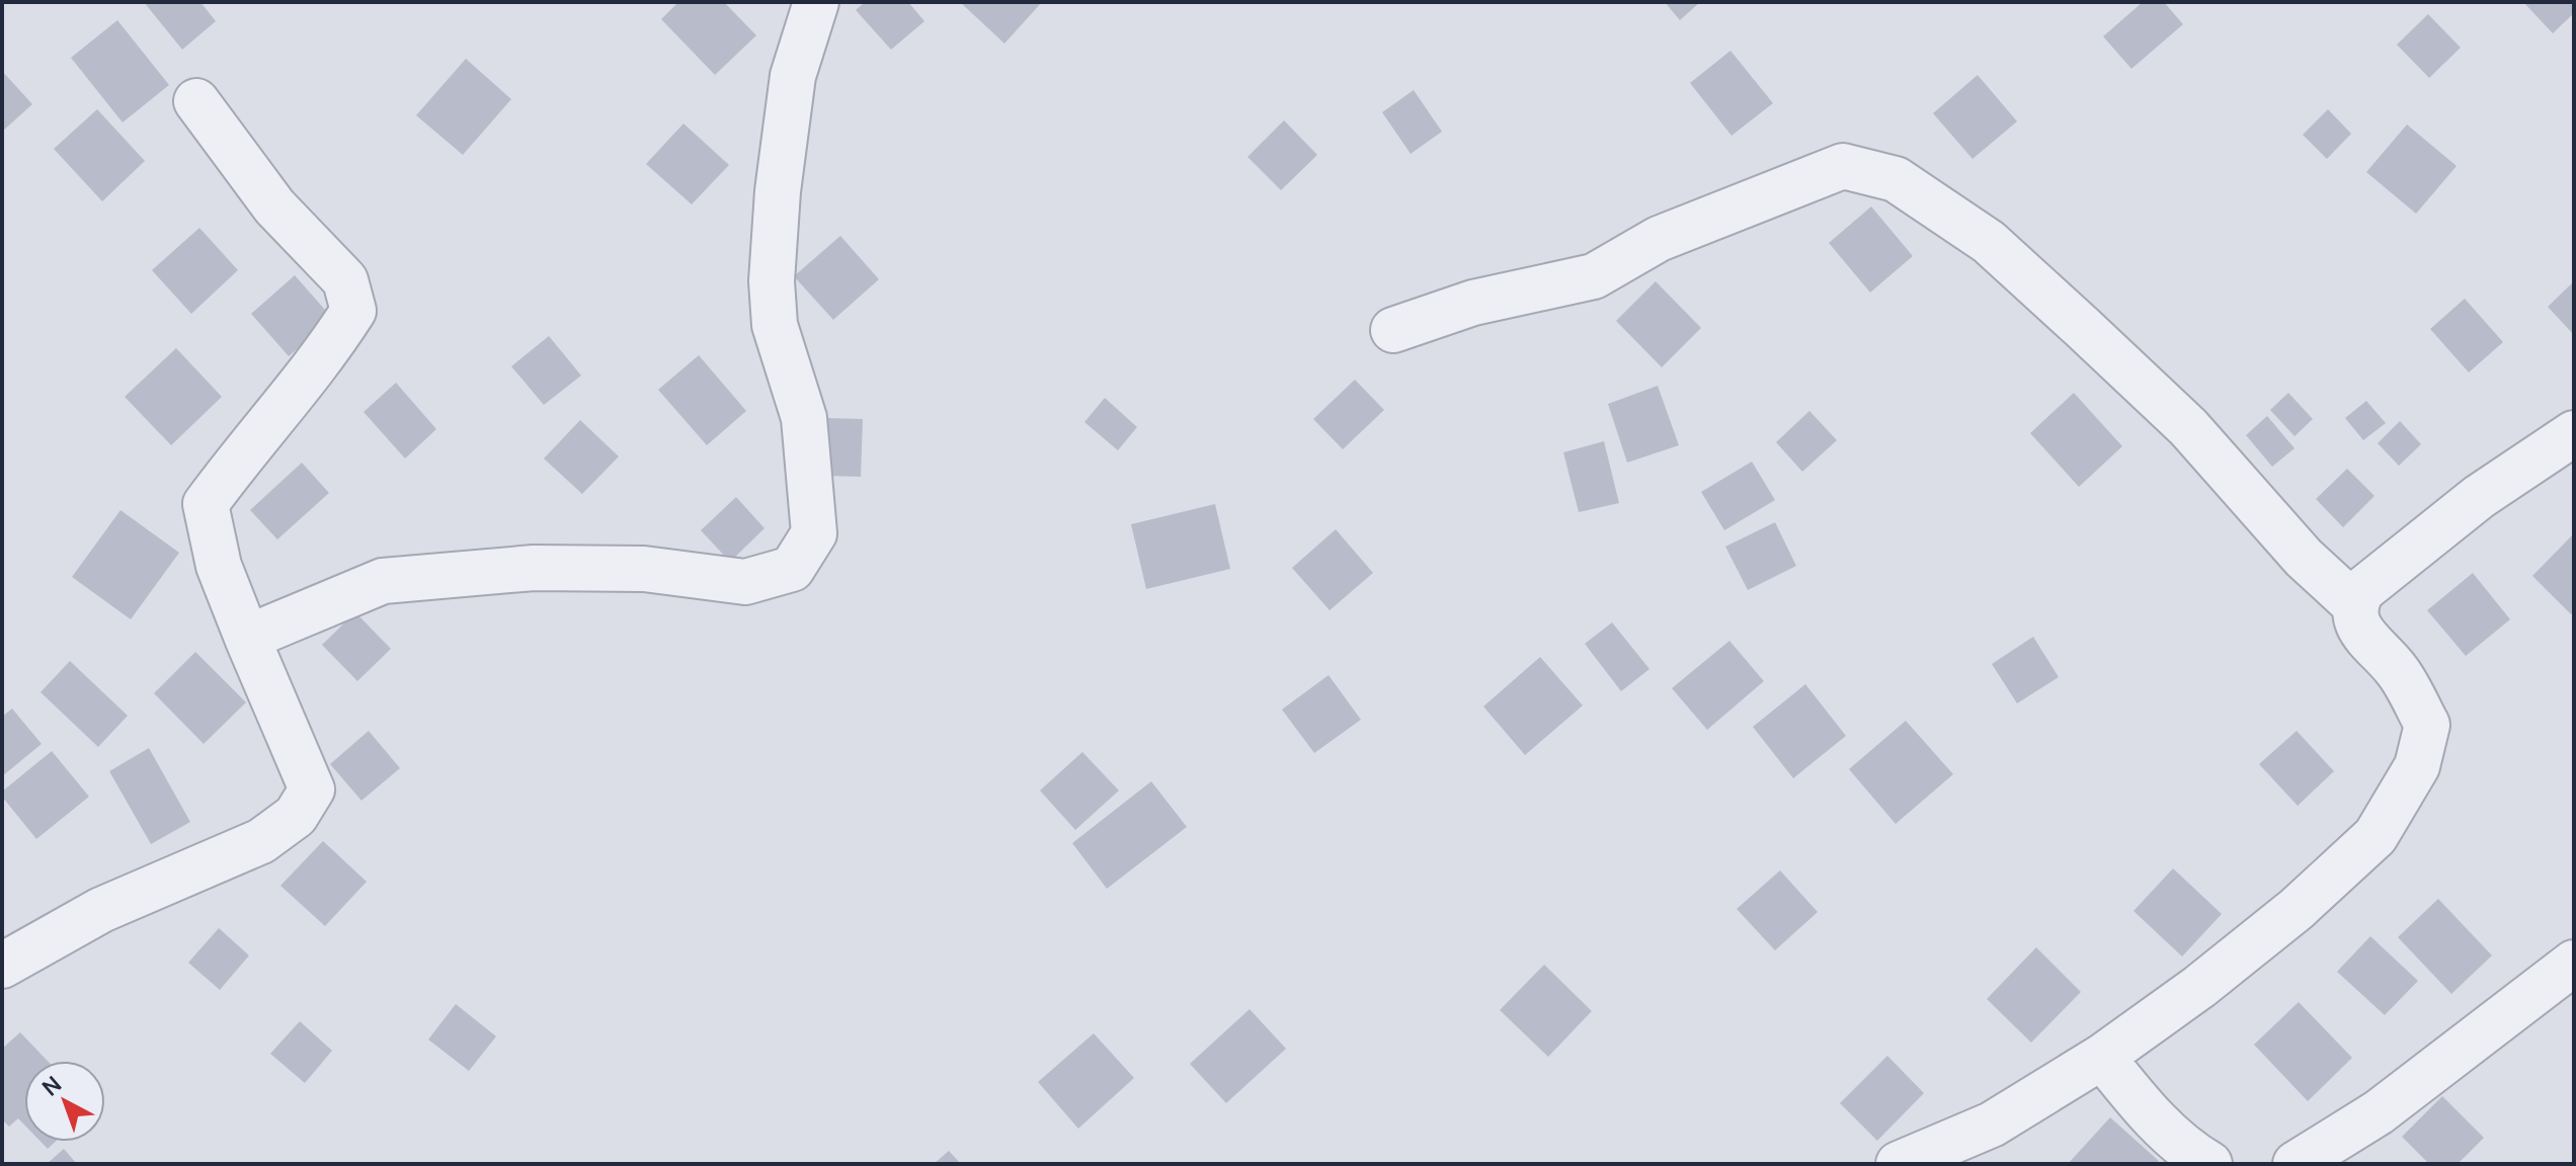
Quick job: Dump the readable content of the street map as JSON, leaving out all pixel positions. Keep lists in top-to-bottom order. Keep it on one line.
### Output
{"north":"top left"}
